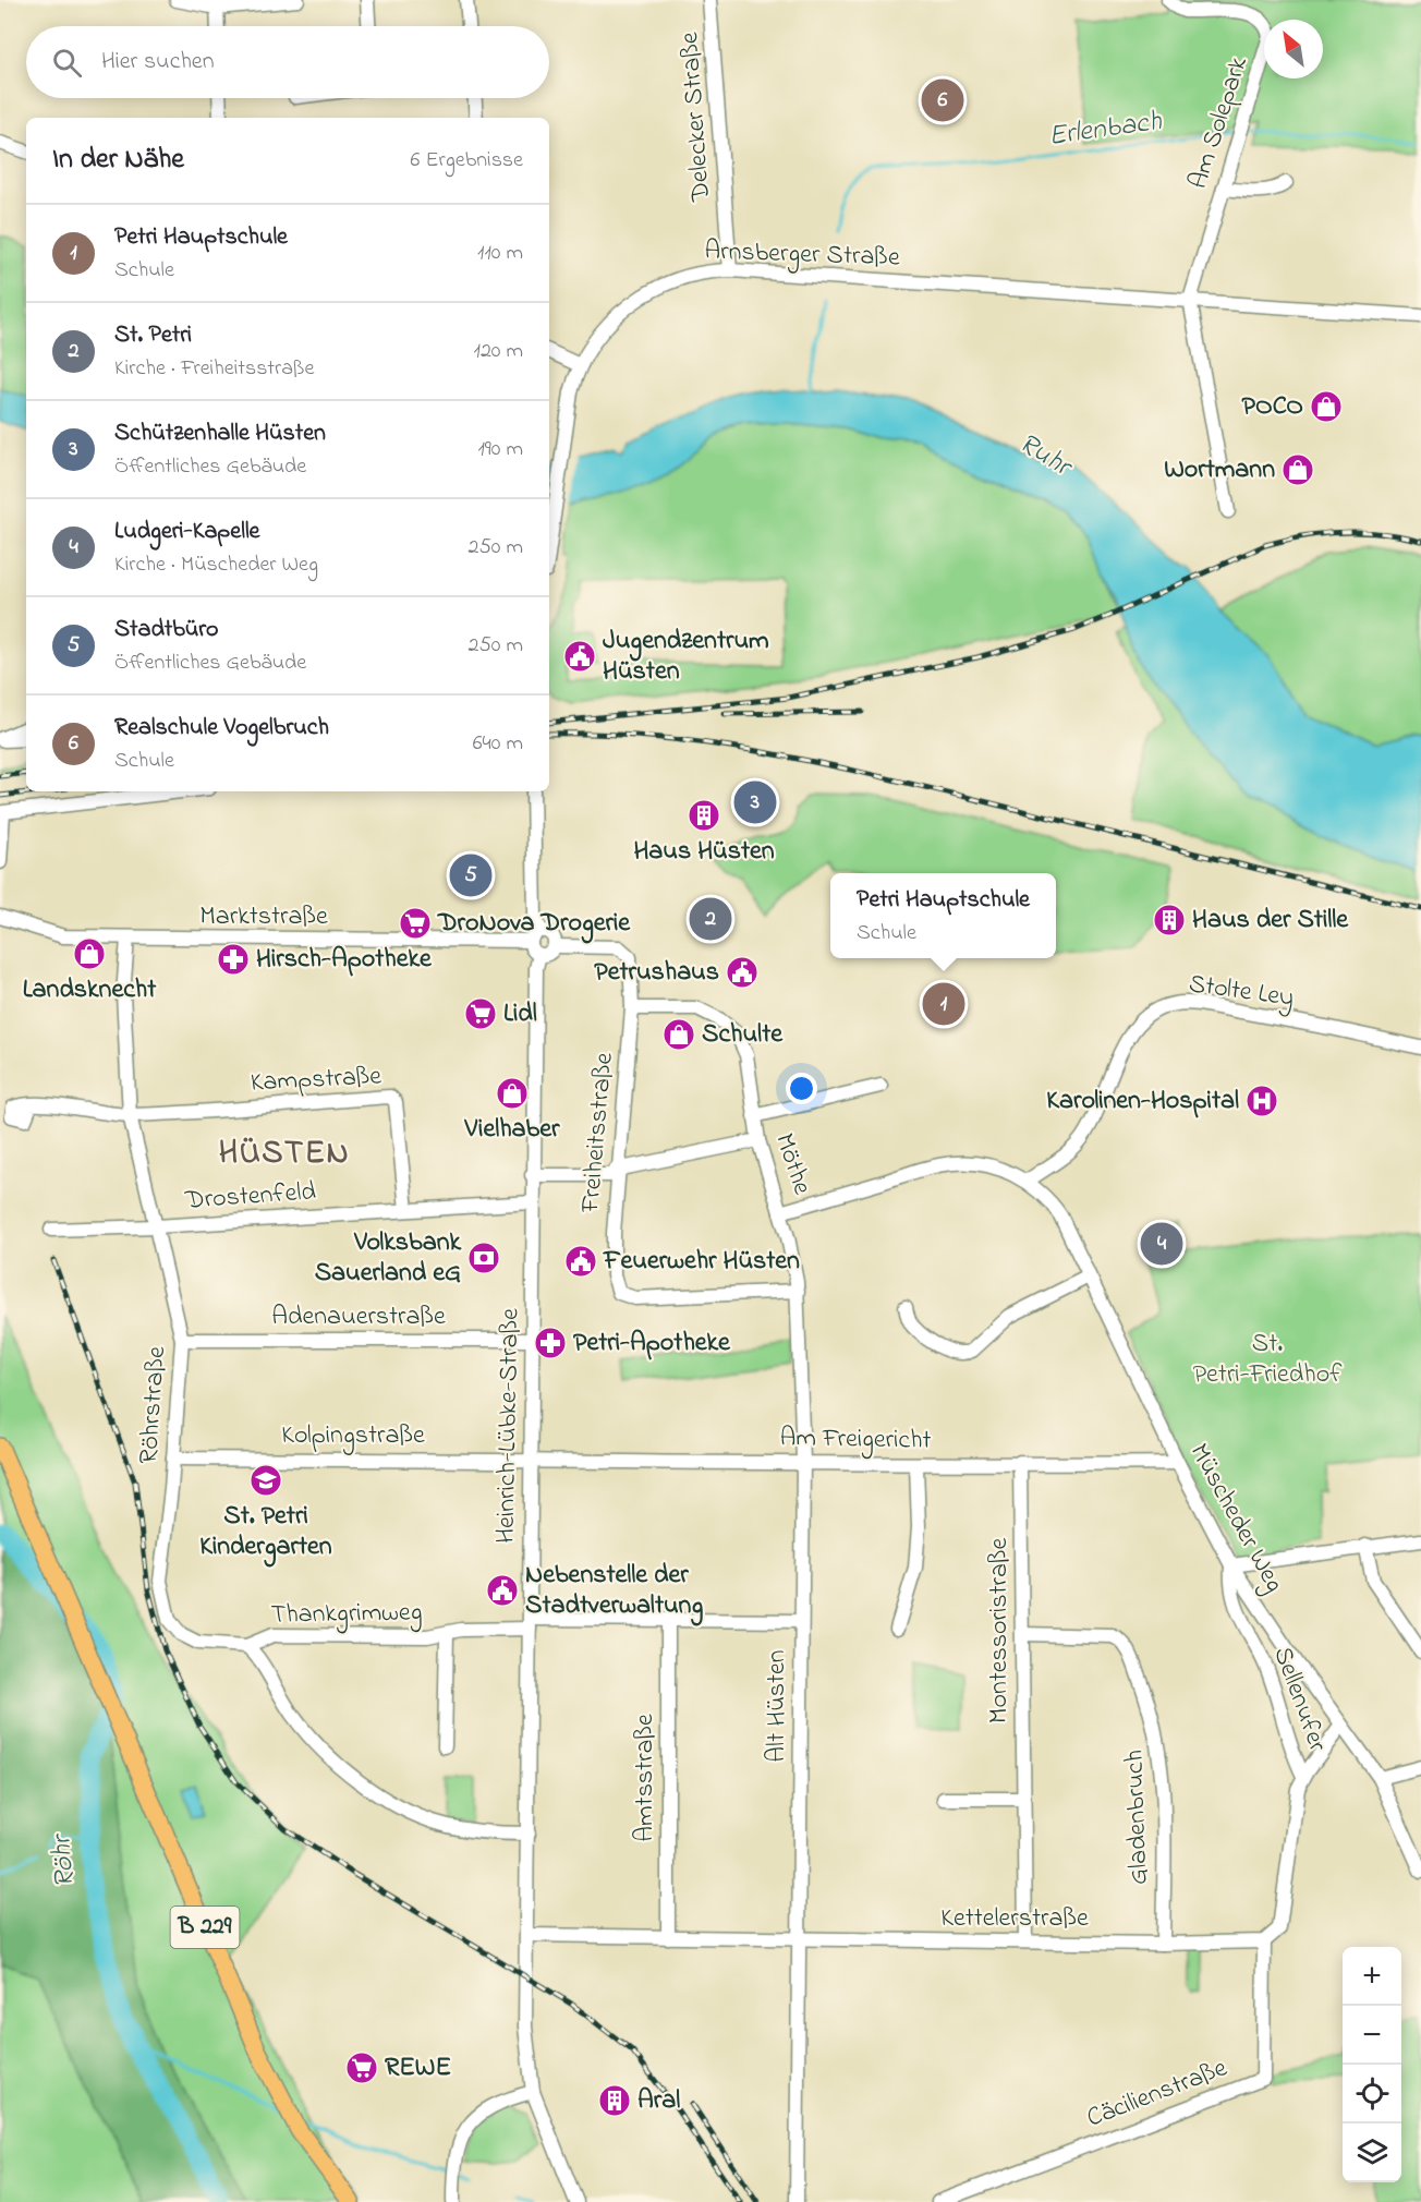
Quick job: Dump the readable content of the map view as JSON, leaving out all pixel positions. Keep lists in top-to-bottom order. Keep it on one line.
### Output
{"streets":{"main road":["B 229"],"street":["Delecker Straße","Am Solepark","Arnsberger Straße","Marktstraße","Stolte Ley","Kampstraße","Freiheitsstraße","Möthe","Drostenfeld","Adenauerstraße","Röhrstraße","Heinrich-Lübke-Straße","Kolpingstraße","Am Freigericht","Müscheder Weg","Thankgrimweg","Montessoristraße","Sellenufer","Alt Hüsten","Amtsstraße","Gladenbruch","Kettelerstraße","Cäcilienstraße"]},"crossings":[["Delecker Straße","Arnsberger Straße"],["Am Solepark","Arnsberger Straße"],["Marktstraße","Freiheitsstraße"],["Marktstraße","Röhrstraße"],["Marktstraße","Heinrich-Lübke-Straße"],["Stolte Ley","Möthe"],["Stolte Ley","Müscheder Weg"],["Kampstraße","Drostenfeld"],["Kampstraße","Röhrstraße"],["Freiheitsstraße","Möthe"],["Freiheitsstraße","Heinrich-Lübke-Straße"],["Freiheitsstraße","Alt Hüsten"],["Möthe","Müscheder Weg"],["Möthe","Alt Hüsten"],["Drostenfeld","Röhrstraße"],["Drostenfeld","Heinrich-Lübke-Straße"],["Adenauerstraße","Röhrstraße"],["Adenauerstraße","Heinrich-Lübke-Straße"],["Röhrstraße","Kolpingstraße"],["Röhrstraße","Thankgrimweg"],["Heinrich-Lübke-Straße","Kolpingstraße"],["Heinrich-Lübke-Straße","Am Freigericht"],["Heinrich-Lübke-Straße","Thankgrimweg"],["Heinrich-Lübke-Straße","Kettelerstraße"],["Kolpingstraße","Am Freigericht"],["Am Freigericht","Müscheder Weg"],["Am Freigericht","Montessoristraße"],["Am Freigericht","Alt Hüsten"],["Müscheder Weg","Sellenufer"],["Thankgrimweg","Alt Hüsten"],["Thankgrimweg","Amtsstraße"],["Montessoristraße","Gladenbruch"],["Montessoristraße","Kettelerstraße"],["Alt Hüsten","Kettelerstraße"],["Amtsstraße","Kettelerstraße"],["Gladenbruch","Kettelerstraße"],["Kettelerstraße","Cäcilienstraße"]],"districts":["HÜSTEN"],"water":["Erlenbach","Ruhr","Röhr"],"parks":["St. Petri-Friedhof"],"places":{"shop":["POCO","Wortmann","Landsknecht","Schulte","Vielhaber"],"public building":["Jugendzentrum Hüsten","Petrushaus","Feuerwehr Hüsten","Nebenstelle der Stadtverwaltung"],"building":["Haus Hüsten","Haus der Stille","Aral"],"supermarket":["DroNova Drogerie","Lidl","REWE"],"pharmacy":["Hirsch-Apotheke","Petri-Apotheke"],"hospital":["Karolinen-Hospital"],"bank":["Volksbank Sauerland eG"],"school or university":["St. Petri Kindergarten"]},"north":"top left","page":{"search":"Hier suchen","pins":["6","3","5","2","1","4"],"heading":["In der Nähe","6 Ergebnisse"],"list":[{"mark":"1","name":"Petri Hauptschule","note":"Schule","value":"110 m"},{"mark":"2","name":"St. Petri","note":"Kirche · Freiheitsstraße","value":"120 m"},{"mark":"3","name":"Schützenhalle Hüsten","note":"Öffentliches Gebäude","value":"190 m"},{"mark":"4","name":"Ludgeri-Kapelle","note":"Kirche · Müscheder Weg","value":"250 m"},{"mark":"5","name":"Stadtbüro","note":"Öffentliches Gebäude","value":"250 m"},{"mark":"6","name":"Realschule Vogelbruch","note":"Schule","value":"640 m"}],"popup":["Petri Hauptschule","Schule"],"map_buttons":["+","−"]}}
